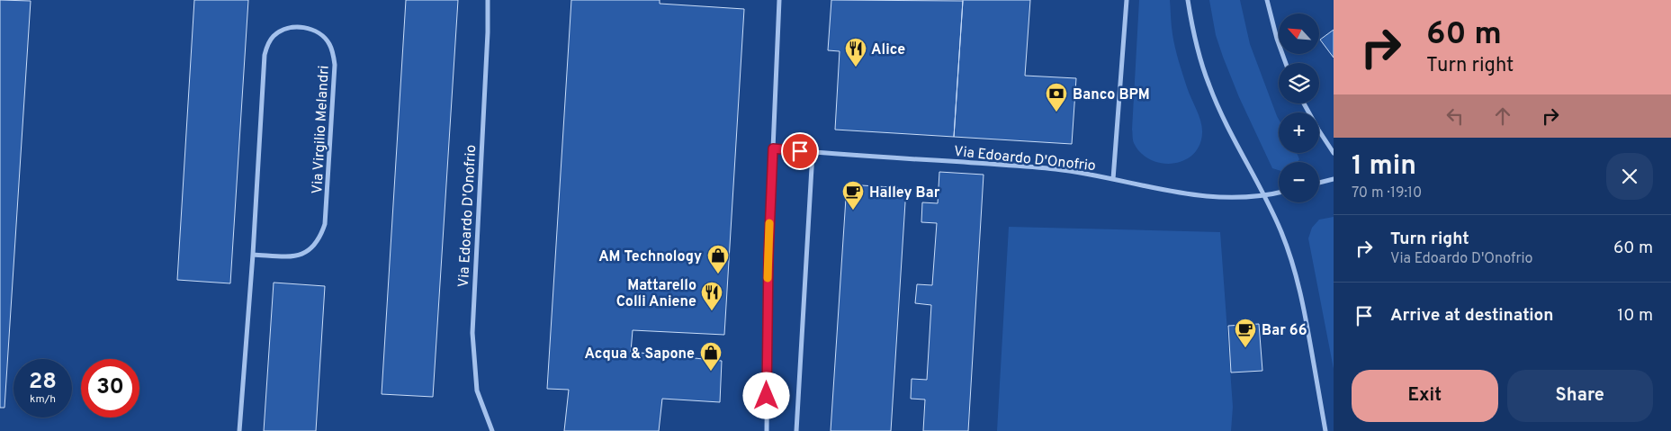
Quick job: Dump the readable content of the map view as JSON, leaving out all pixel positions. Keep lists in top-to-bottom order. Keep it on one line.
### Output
{"streets":{"street":["Via Virgilio Melandri","Via Edoardo D'Onofrio"]},"places":{"restaurant":["Alice","Mattarello Colli Aniene"],"bank":["Banco BPM"],"cafe":["Halley Bar","Bar 66"],"shop":["AM Technology","Acqua & Sapone"]},"north":"top left","page":{"turn":["60 m","Turn right"],"map_buttons":["+","−"],"heading":["1 min","70 m · 19:10"],"list":[{"name":"Turn right","note":"Via Edoardo D'Onofrio","value":"60 m"},{"name":"Arrive at destination","value":"10 m"}],"speed":"28 km/h","limit":"30","buttons":["Exit","Share"]}}
